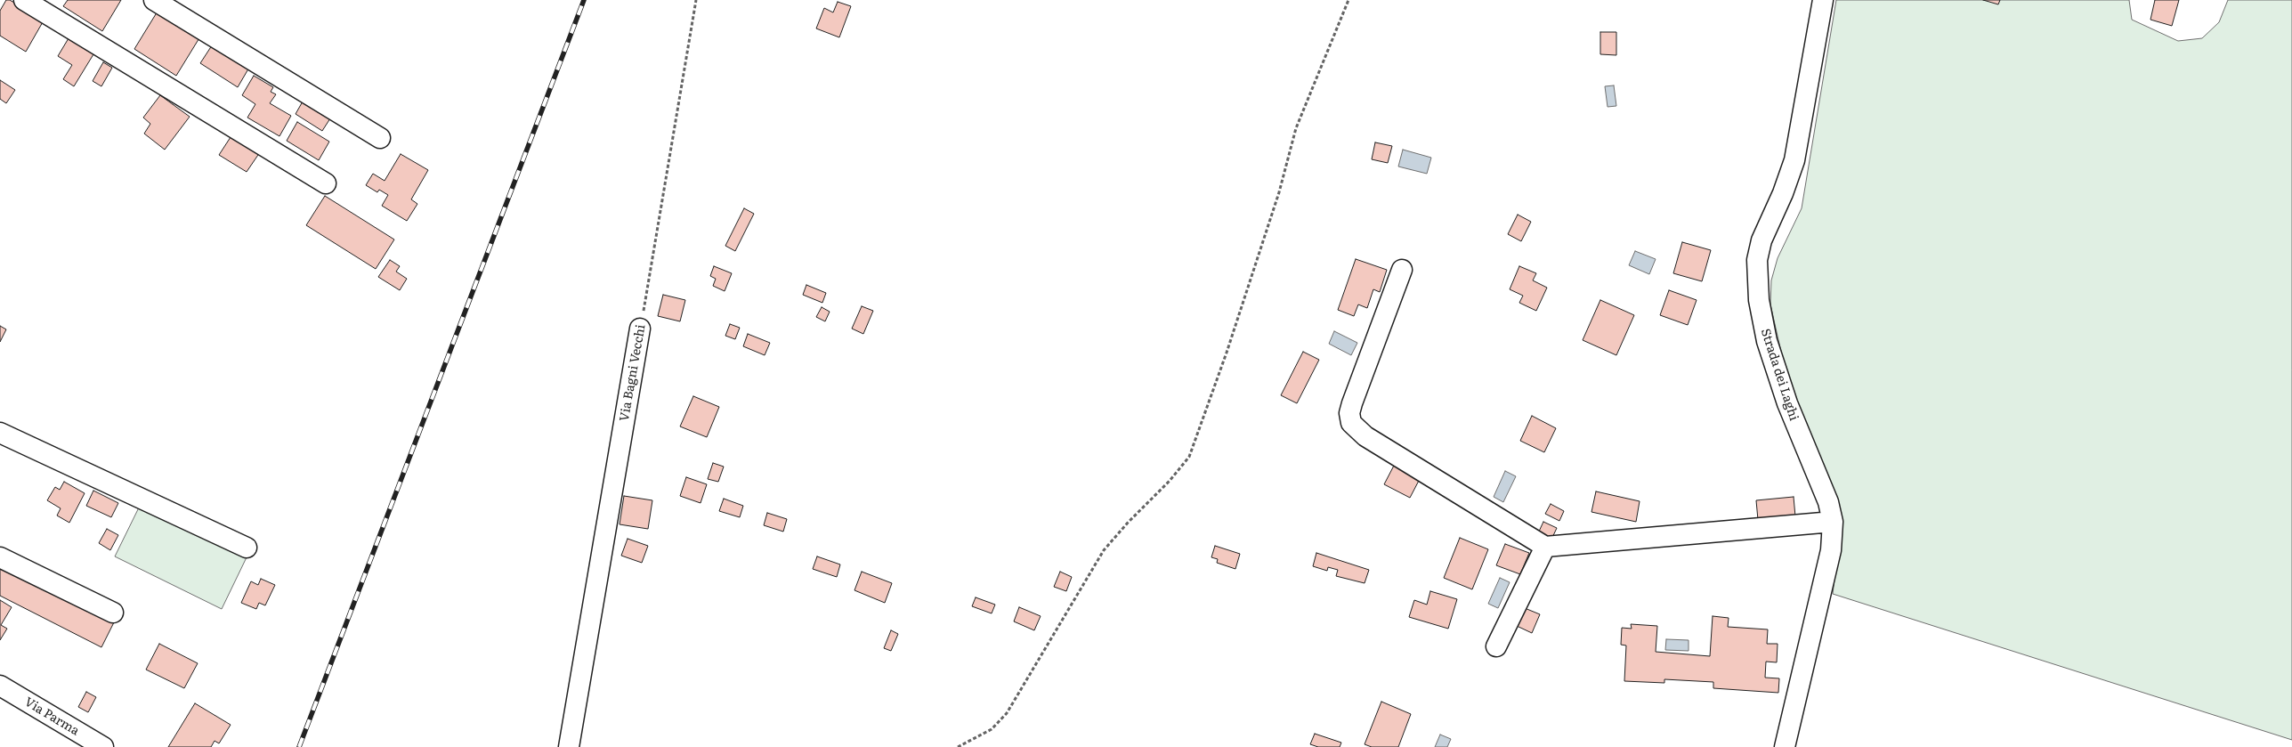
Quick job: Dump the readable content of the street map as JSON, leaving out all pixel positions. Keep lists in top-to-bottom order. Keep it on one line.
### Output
{"streets":{"street":["Via Bagni Vecchi","Strada dei Laghi","Via Parma"]}}
